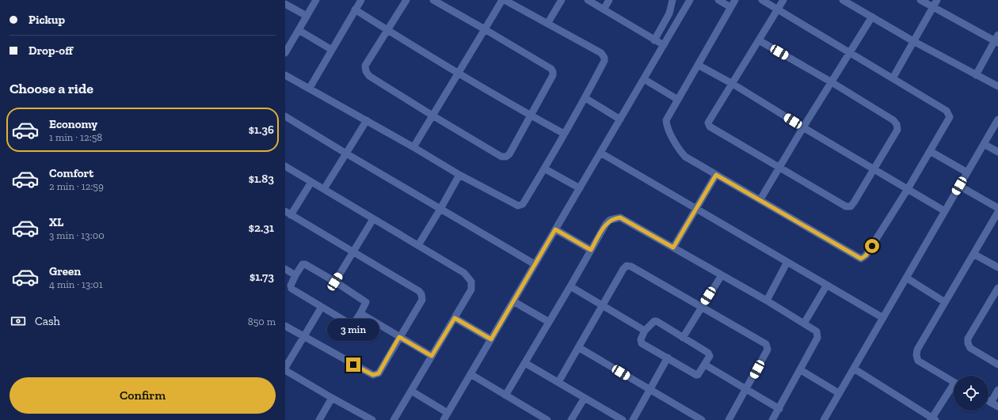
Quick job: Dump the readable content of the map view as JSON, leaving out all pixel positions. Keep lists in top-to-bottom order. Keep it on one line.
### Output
{"page":{"banner":["Pickup","Drop-off"],"heading":"Choose a ride","list":[{"name":"Economy","note":"1 min · 12:58","value":"$1.36"},{"name":"Comfort","note":"2 min · 12:59","value":"$1.83"},{"name":"XL","note":"3 min · 13:00","value":"$2.31"},{"name":"Green","note":"4 min · 13:01","value":"$1.73"}],"pay":["Cash","850 m"],"bubble":"3 min","buttons":"Confirm"}}
